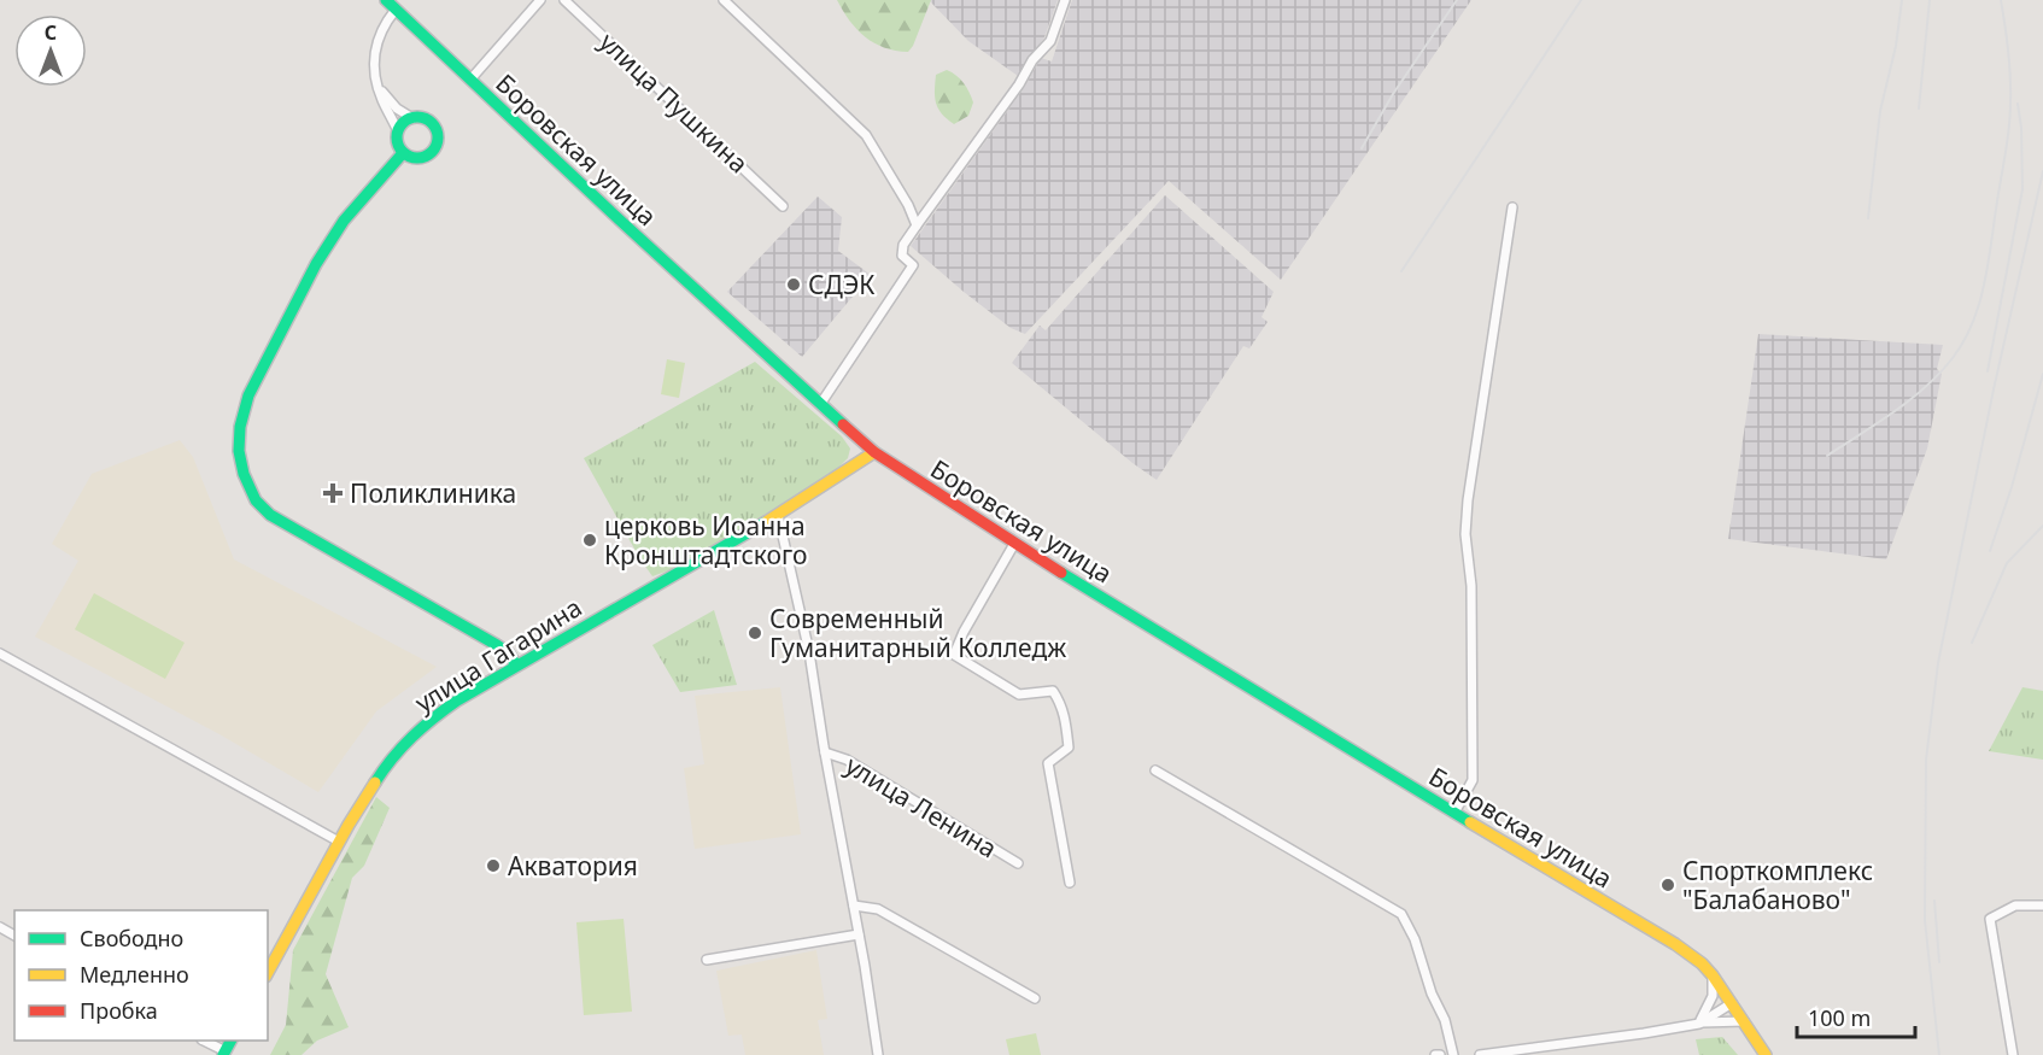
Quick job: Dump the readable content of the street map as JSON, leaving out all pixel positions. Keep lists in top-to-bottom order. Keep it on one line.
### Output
{"streets":{"main road":["Боровская улица","улица Гагарина"],"street":["улица Пушкина","улица Ленина"]},"crossings":[["Боровская улица","улица Гагарина"]],"places":{"other":["СДЭК","церковь Иоанна Кронштадтского","Современный Гуманитарный Колледж","Акватория","Спорткомплекс \"Балабаново\""],"health":["Поликлиника"]},"legend":["Свободно","Медленно","Пробка"],"scale_bar":"100 m","north":"top"}
